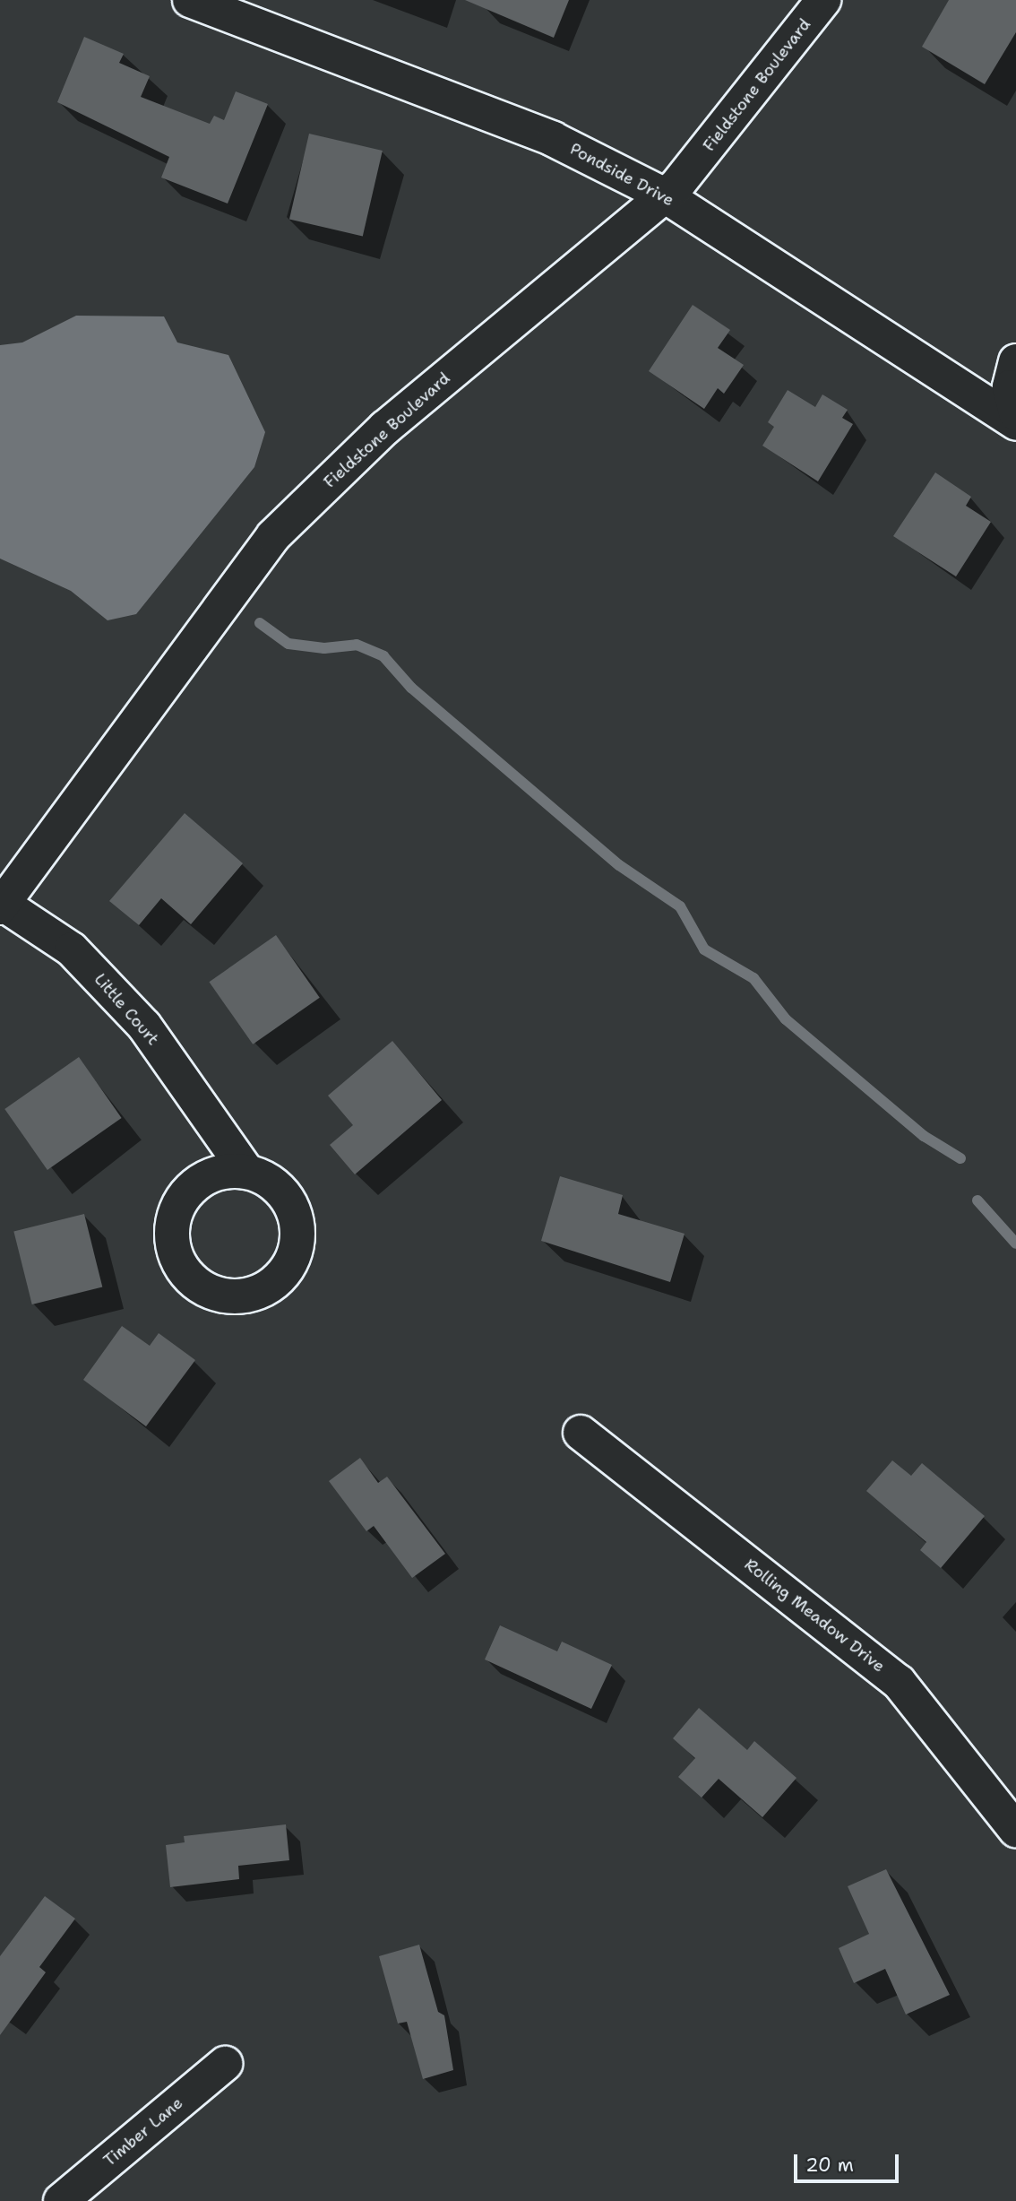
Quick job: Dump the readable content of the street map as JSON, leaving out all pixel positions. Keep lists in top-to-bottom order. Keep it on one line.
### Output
{"streets":{"street":["Fieldstone Boulevard","Pondside Drive","Little Court","Rolling Meadow Drive","Timber Lane"]},"crossings":[["Fieldstone Boulevard","Pondside Drive"],["Fieldstone Boulevard","Little Court"]],"scale_bar":"20 m"}
